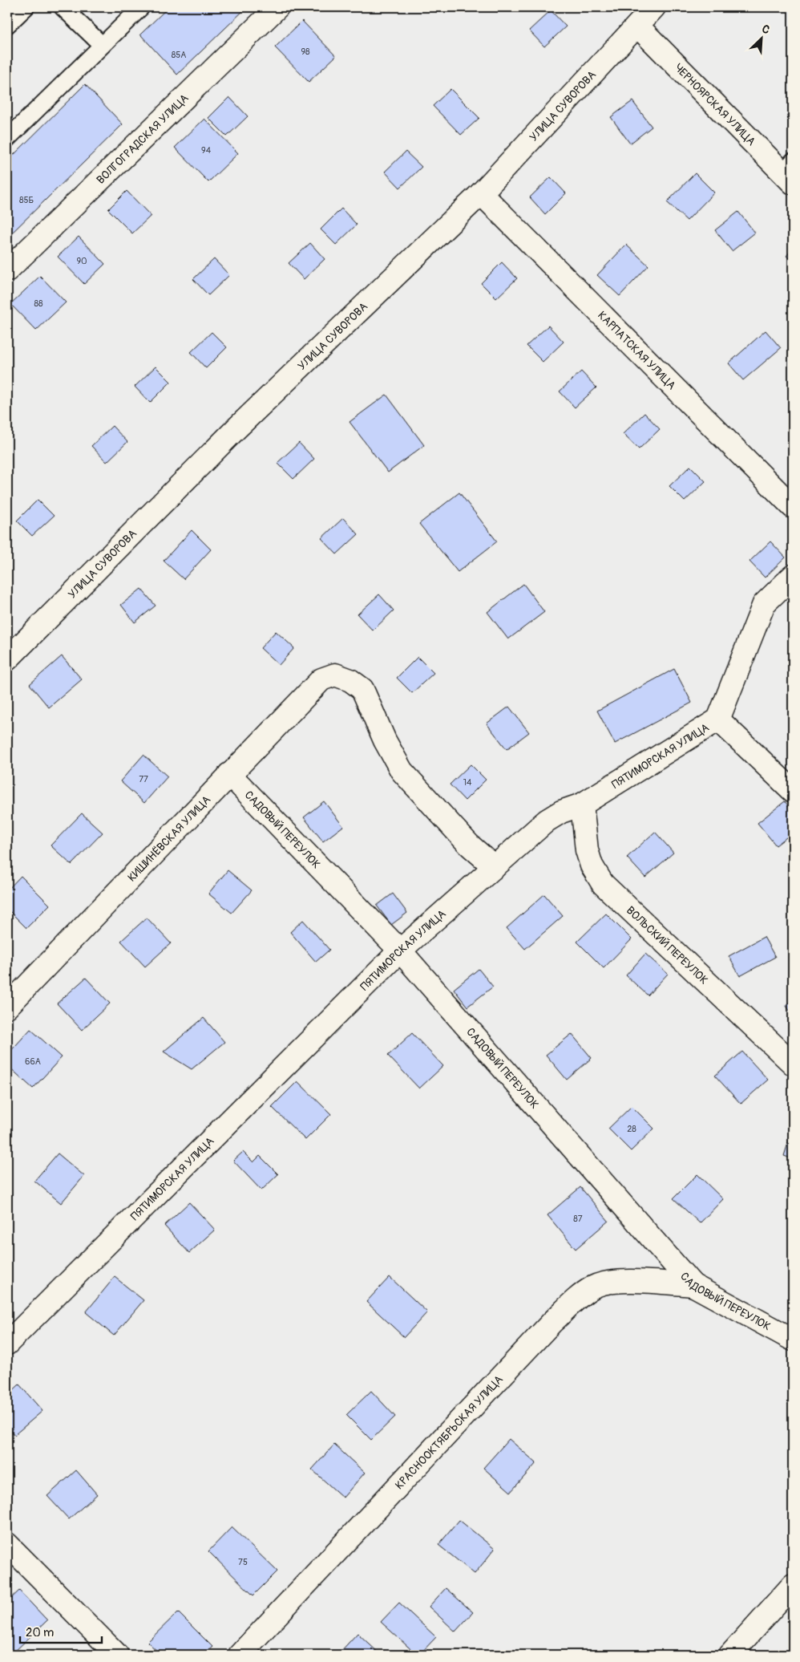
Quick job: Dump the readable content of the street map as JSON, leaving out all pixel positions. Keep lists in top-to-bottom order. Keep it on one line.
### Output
{"streets":{"street":["ЧЕРНОЯРСКАЯ УЛИЦА","УЛИЦА СУВОРОВА","ВОЛГОГРАДСКАЯ УЛИЦА","КАРПАТСКАЯ УЛИЦА","ПЯТИМОРСКАЯ УЛИЦА","САДОВЫЙ ПЕРЕУЛОК","КИШИНЁВСКАЯ УЛИЦА","ВОЛЬСКИЙ ПЕРЕУЛОК","КРАСНООКТЯБРЬСКАЯ УЛИЦА"]},"crossings":[["ЧЕРНОЯРСКАЯ УЛИЦА","УЛИЦА СУВОРОВА"],["УЛИЦА СУВОРОВА","КАРПАТСКАЯ УЛИЦА"],["ПЯТИМОРСКАЯ УЛИЦА","САДОВЫЙ ПЕРЕУЛОК"],["ПЯТИМОРСКАЯ УЛИЦА","КИШИНЁВСКАЯ УЛИЦА"],["ПЯТИМОРСКАЯ УЛИЦА","ВОЛЬСКИЙ ПЕРЕУЛОК"],["САДОВЫЙ ПЕРЕУЛОК","КИШИНЁВСКАЯ УЛИЦА"],["САДОВЫЙ ПЕРЕУЛОК","КРАСНООКТЯБРЬСКАЯ УЛИЦА"]],"house_numbers":["98","85А","94","85Б","90","88","77","14","66А","28","87","75"],"scale_bar":"20 m","north":"top right"}
